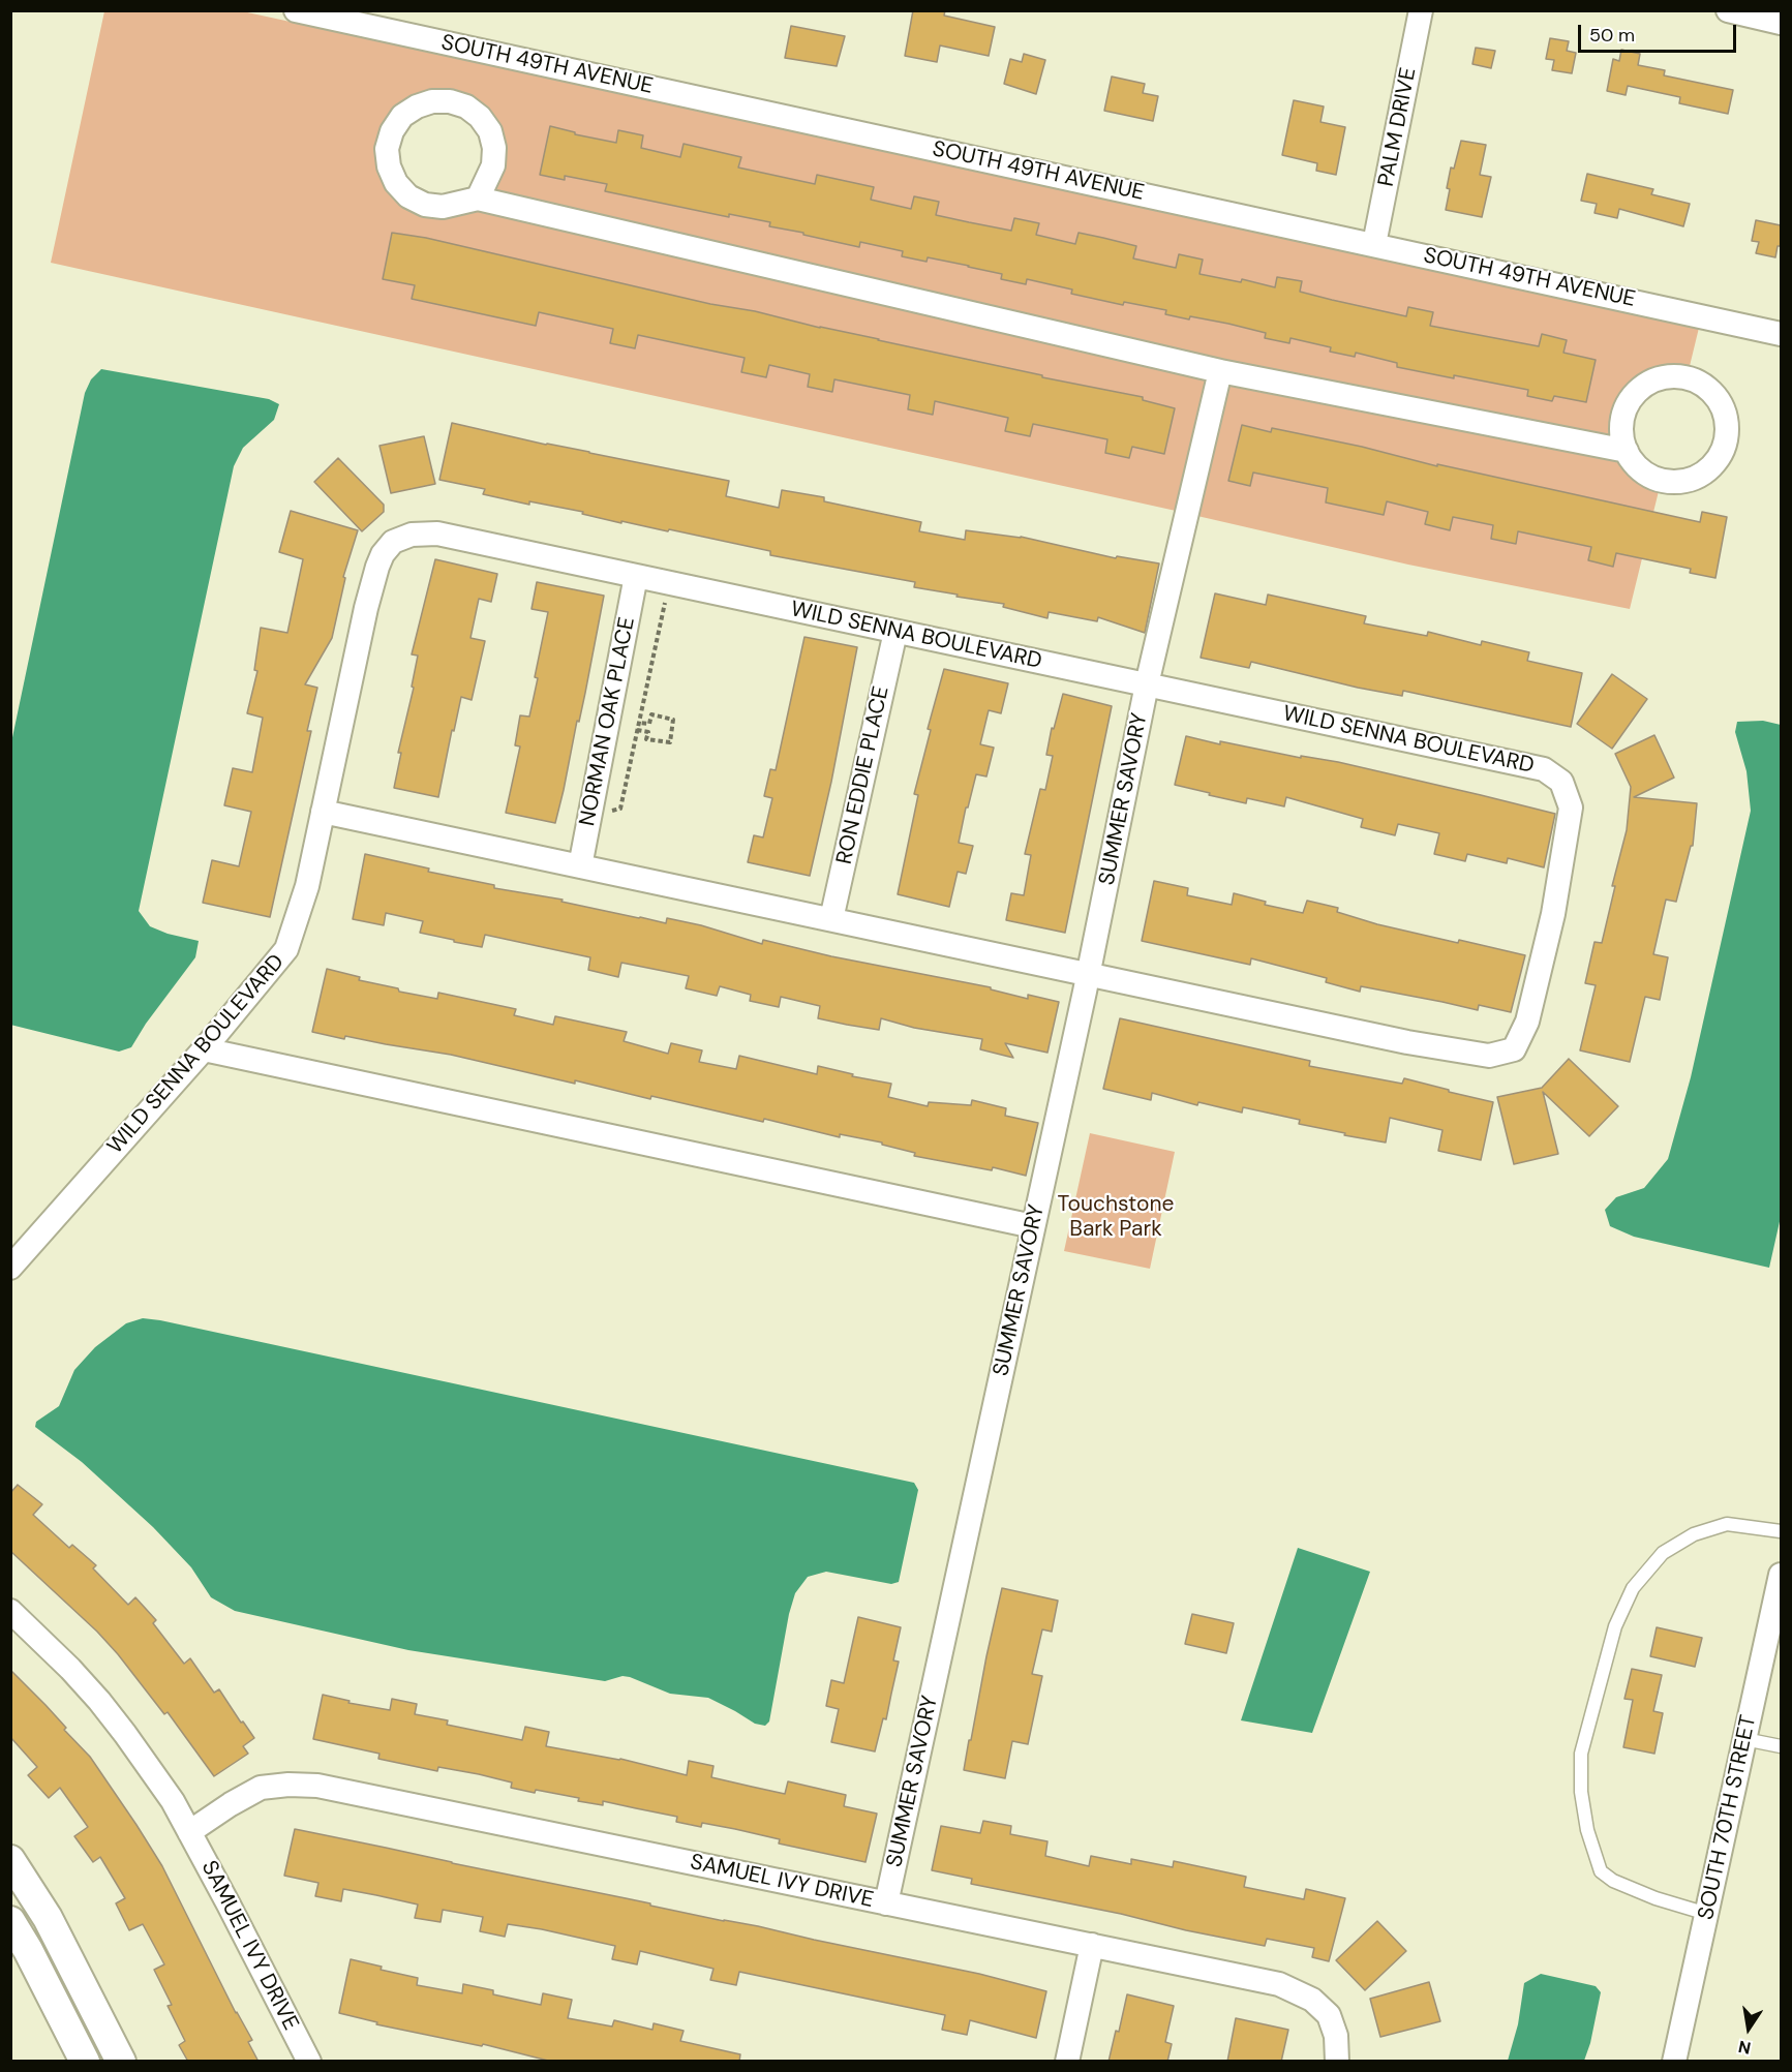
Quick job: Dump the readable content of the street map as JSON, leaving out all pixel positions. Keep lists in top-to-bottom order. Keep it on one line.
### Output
{"streets":{"street":["SOUTH 49TH AVENUE","PALM DRIVE","WILD SENNA BOULEVARD","NORMAN OAK PLACE","RON EDDIE PLACE","SUMMER SAVORY","SOUTH 70TH STREET","SAMUEL IVY DRIVE"]},"crossings":[["SOUTH 49TH AVENUE","PALM DRIVE"],["WILD SENNA BOULEVARD","NORMAN OAK PLACE"],["WILD SENNA BOULEVARD","RON EDDIE PLACE"],["WILD SENNA BOULEVARD","SUMMER SAVORY"],["SUMMER SAVORY","SAMUEL IVY DRIVE"]],"parks":["Touchstone Bark Park"],"scale_bar":"50 m","north":"bottom"}
